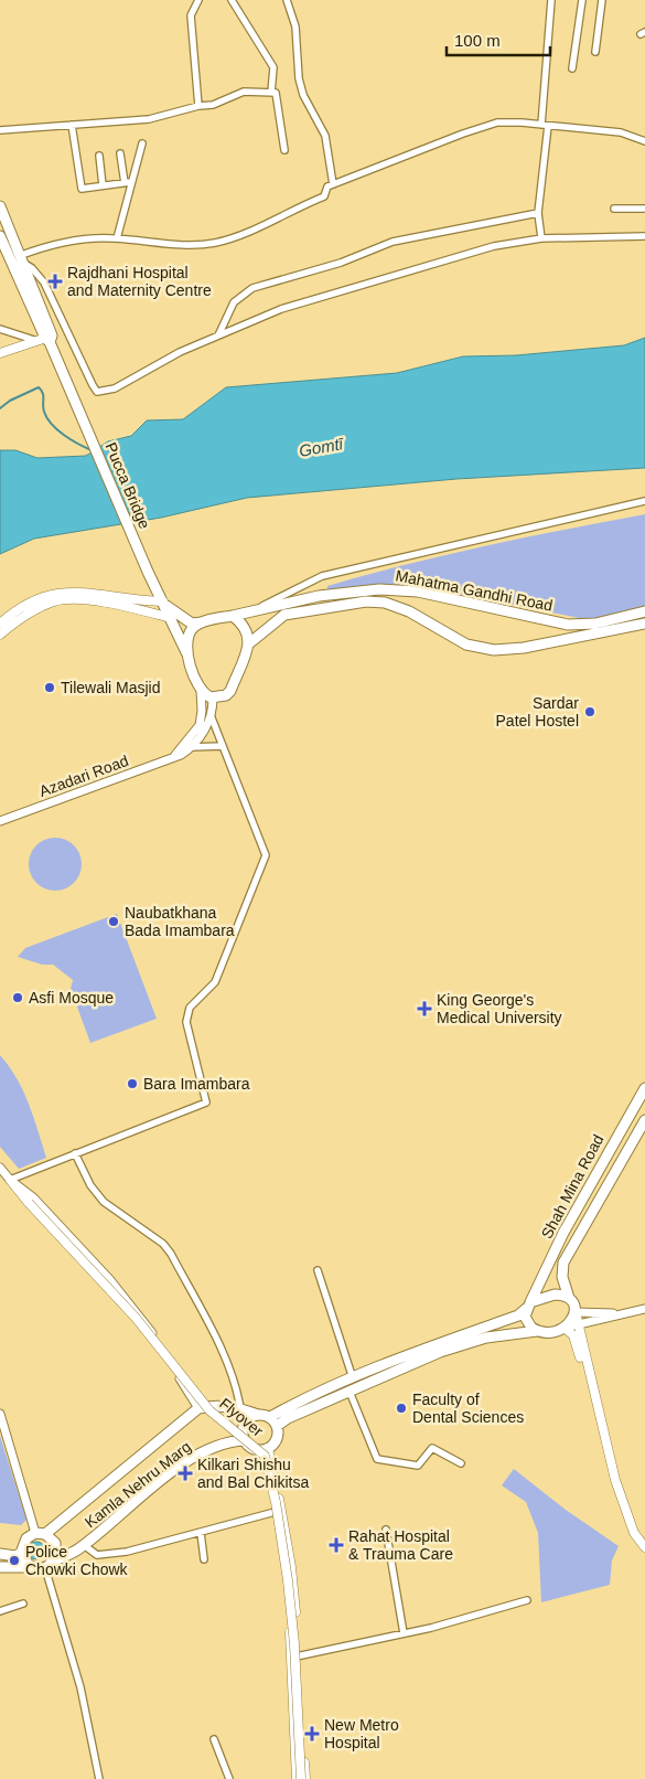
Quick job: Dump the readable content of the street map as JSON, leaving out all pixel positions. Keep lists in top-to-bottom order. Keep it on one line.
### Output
{"streets":{"main road":["Pucca Bridge","Mahatma Gandhi Road","Shah Mina Road","Flyover","Kamla Nehru Marg"],"street":["Azadari Road"]},"crossings":[["Pucca Bridge","Mahatma Gandhi Road"]],"water":["Gomtī"],"places":{"health":["Rajdhani Hospital and Maternity Centre","King George's Medical University","Kilkari Shishu and Bal Chikitsa","Rahat Hospital & Trauma Care","New Metro Hospital"],"other":["Tilewali Masjid","Sardar Patel Hostel","Naubatkhana Bada Imambara","Asfi Mosque","Bara Imambara","Faculty of Dental Sciences","Police Chowki Chowk"]},"scale_bar":"100 m"}
